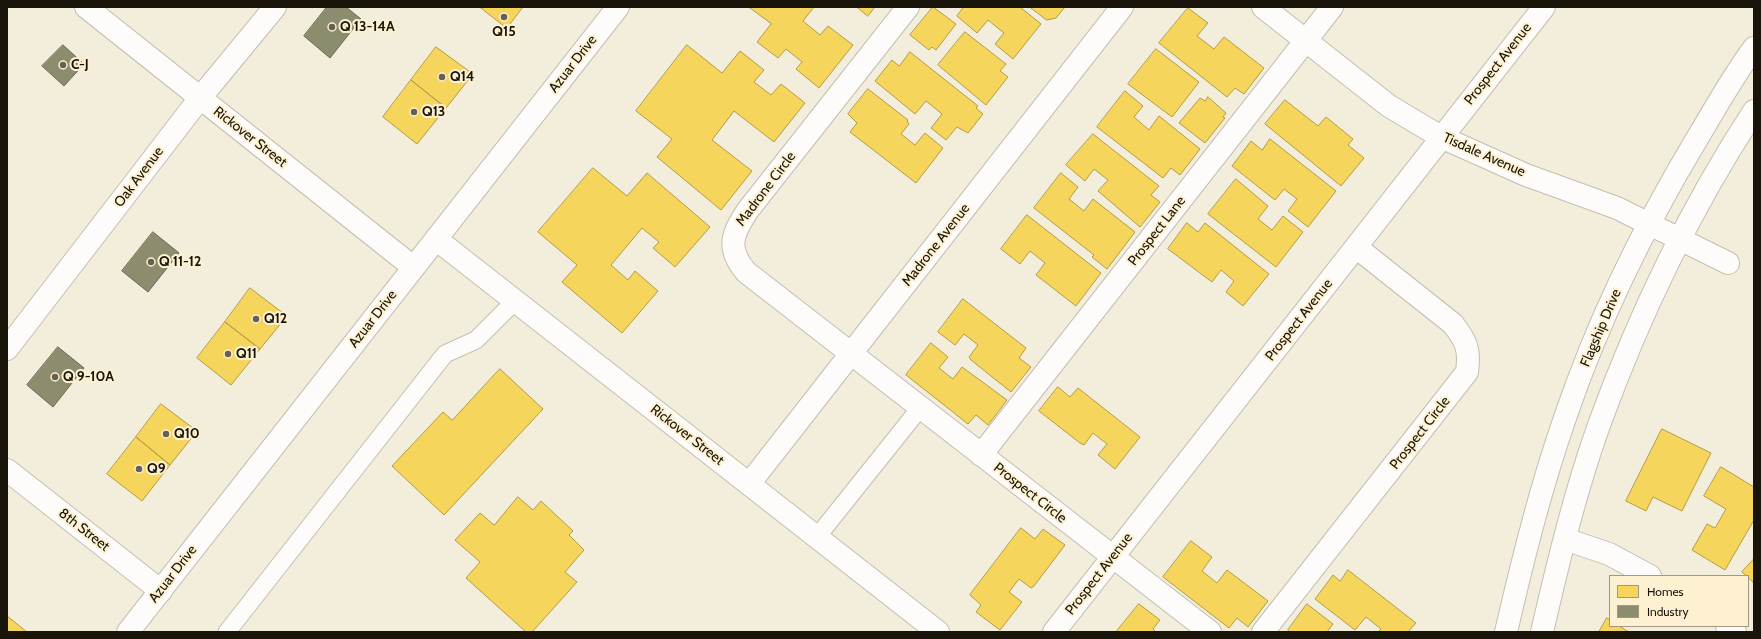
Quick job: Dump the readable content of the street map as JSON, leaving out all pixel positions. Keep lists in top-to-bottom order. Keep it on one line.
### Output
{"streets":{"street":["Azuar Drive","Prospect Avenue","Rickover Street","Tisdale Avenue","Oak Avenue","Madrone Circle","Prospect Lane","Madrone Avenue","Flagship Drive","Prospect Circle","8th Street"]},"crossings":[["Azuar Drive","Rickover Street"],["Azuar Drive","8th Street"],["Prospect Avenue","Tisdale Avenue"],["Prospect Avenue","Prospect Circle"],["Rickover Street","Oak Avenue"],["Rickover Street","Madrone Avenue"],["Tisdale Avenue","Prospect Lane"],["Tisdale Avenue","Flagship Drive"],["Madrone Circle","Madrone Avenue"],["Madrone Circle","Prospect Circle"],["Prospect Lane","Prospect Circle"],["Madrone Avenue","Prospect Circle"]],"places":["Q15","Q 13-14A","C-J","Q14","Q13","Q 11-12","Q12","Q11","Q 9-10A","Q10","Q9"],"legend":["Homes","Industry"]}
